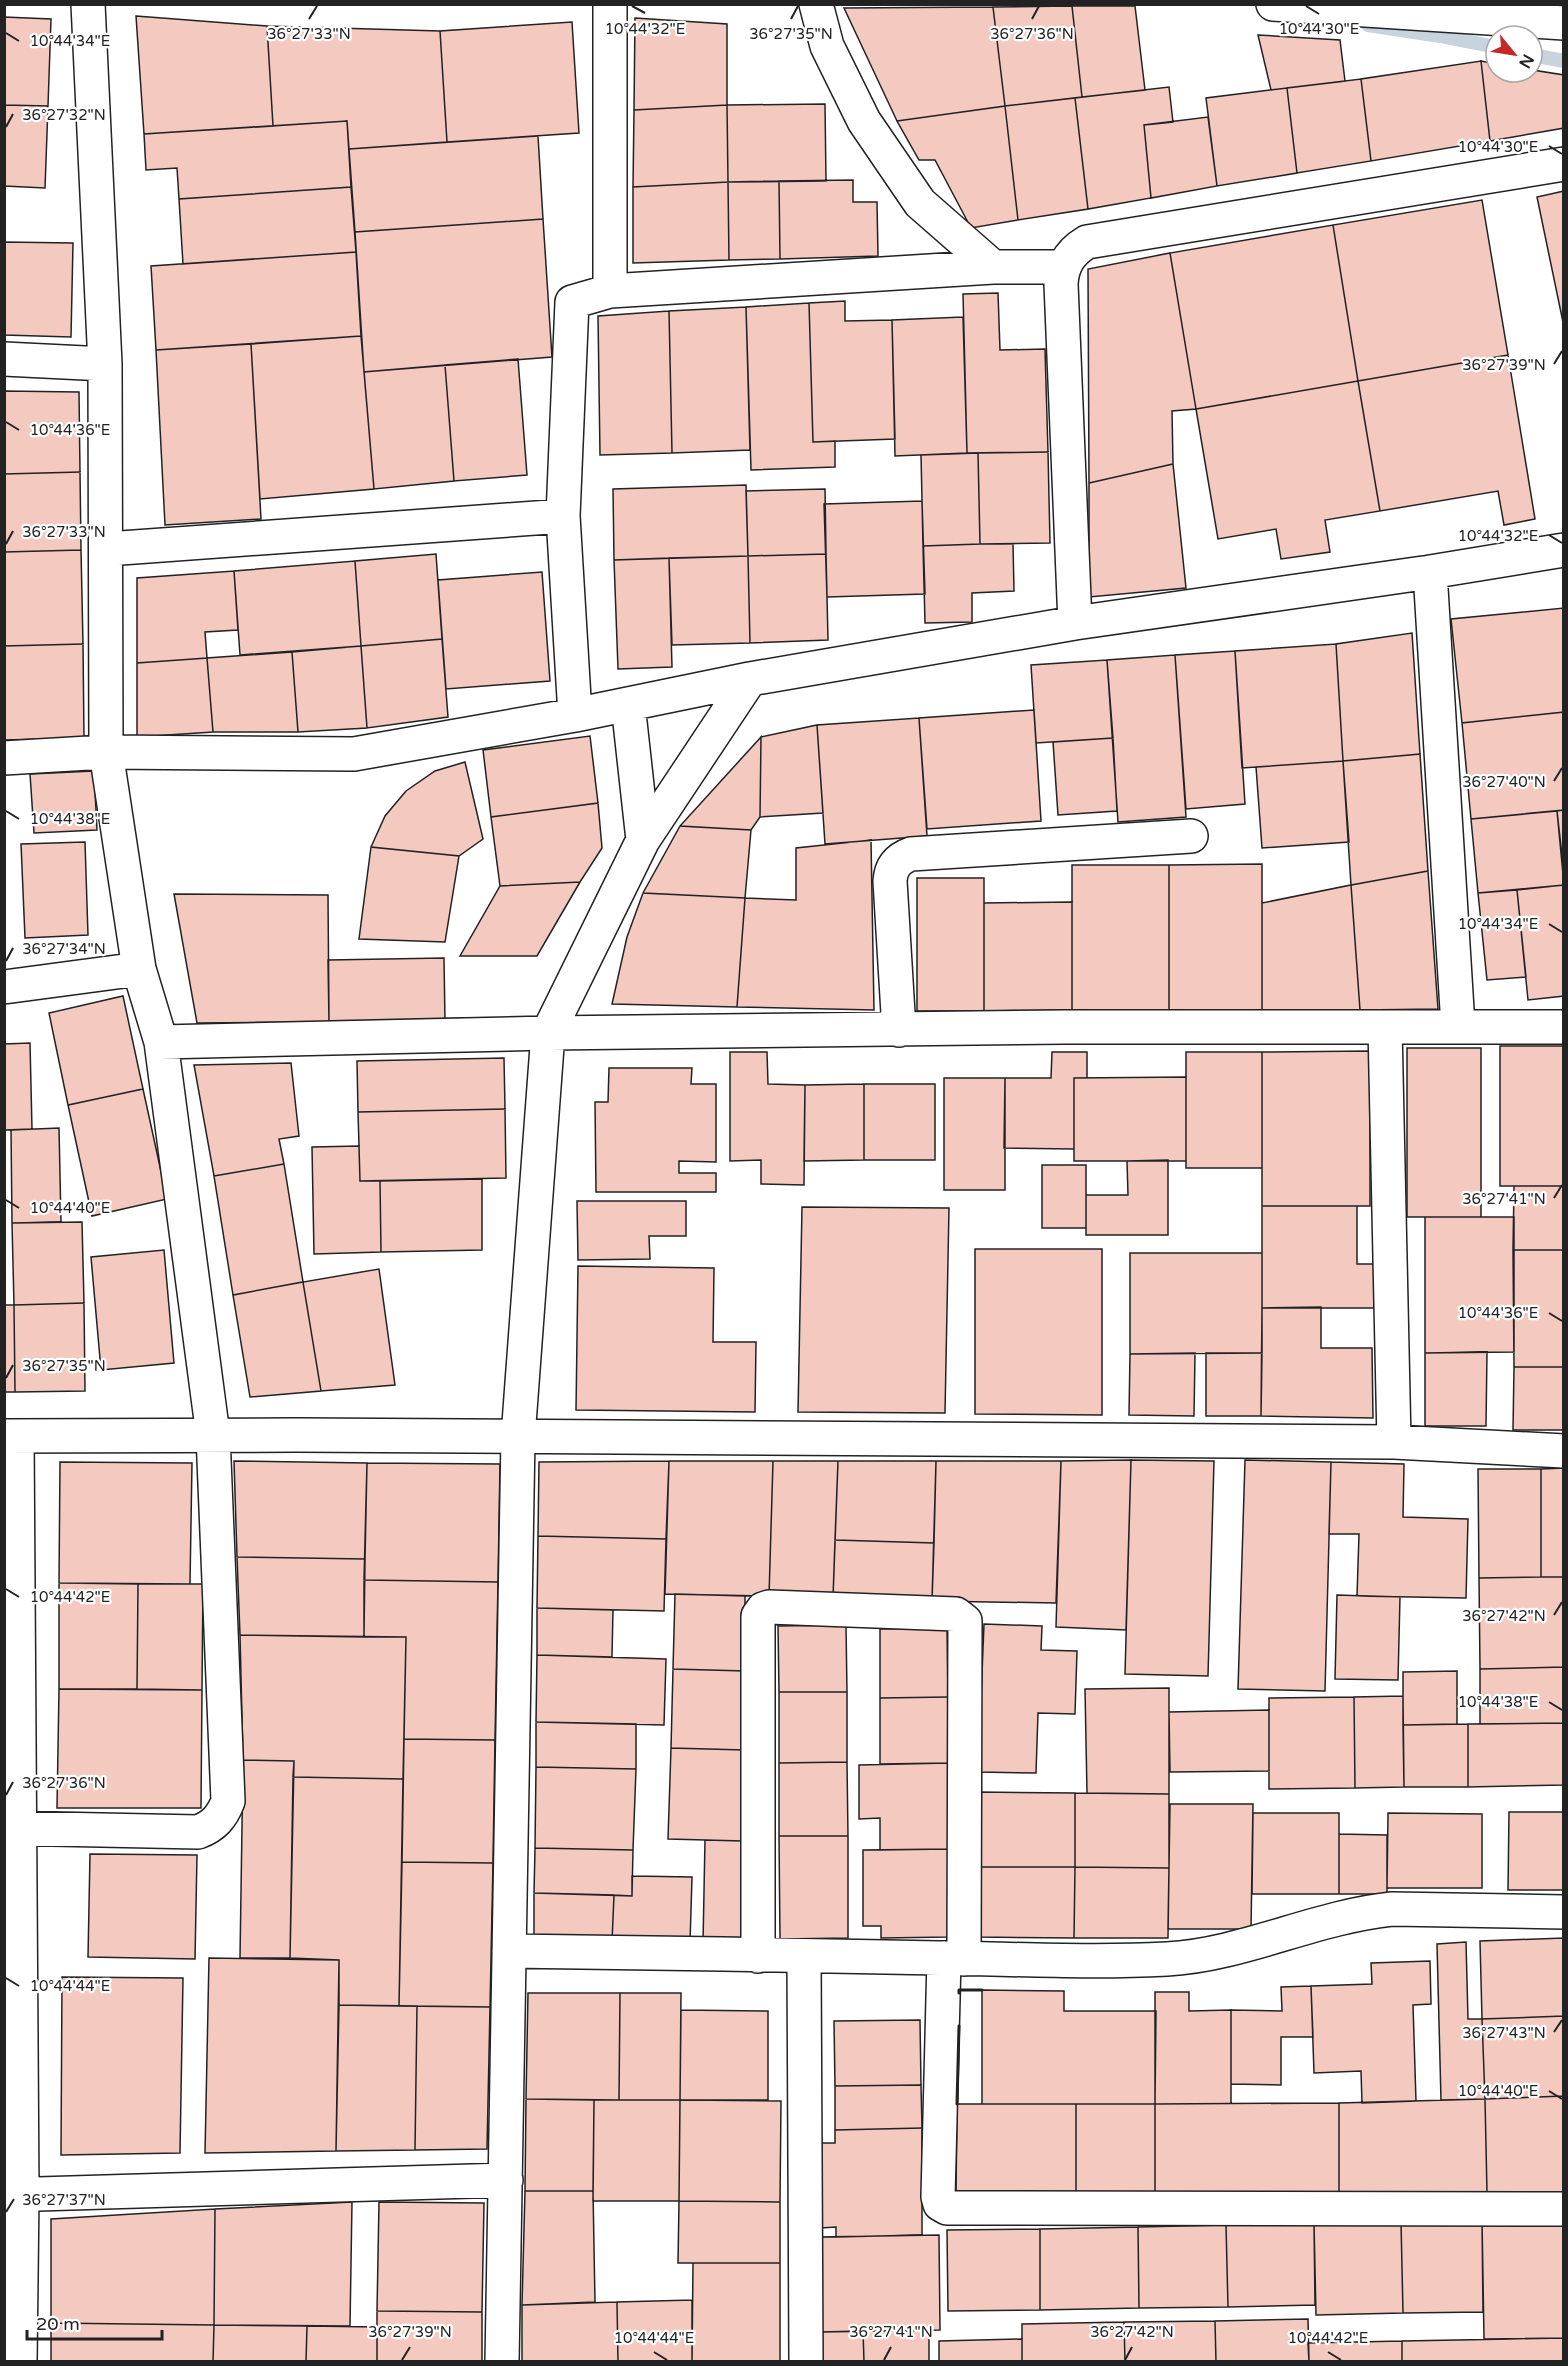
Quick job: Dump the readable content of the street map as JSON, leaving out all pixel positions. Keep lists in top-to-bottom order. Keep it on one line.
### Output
{"scale_bar":"20 m","north":"bottom right","coordinates":["10°44'32\"E","10°44'30\"E","36°27'35\"N","36°27'33\"N","36°27'36\"N","10°44'34\"E","36°27'32\"N","36°27'39\"N","10°44'36\"E","36°27'40\"N","10°44'38\"E","36°27'34\"N","36°27'41\"N","10°44'40\"E","10°44'42\"E","36°27'42\"N","10°44'44\"E","36°27'43\"N","36°27'37\"N"]}
